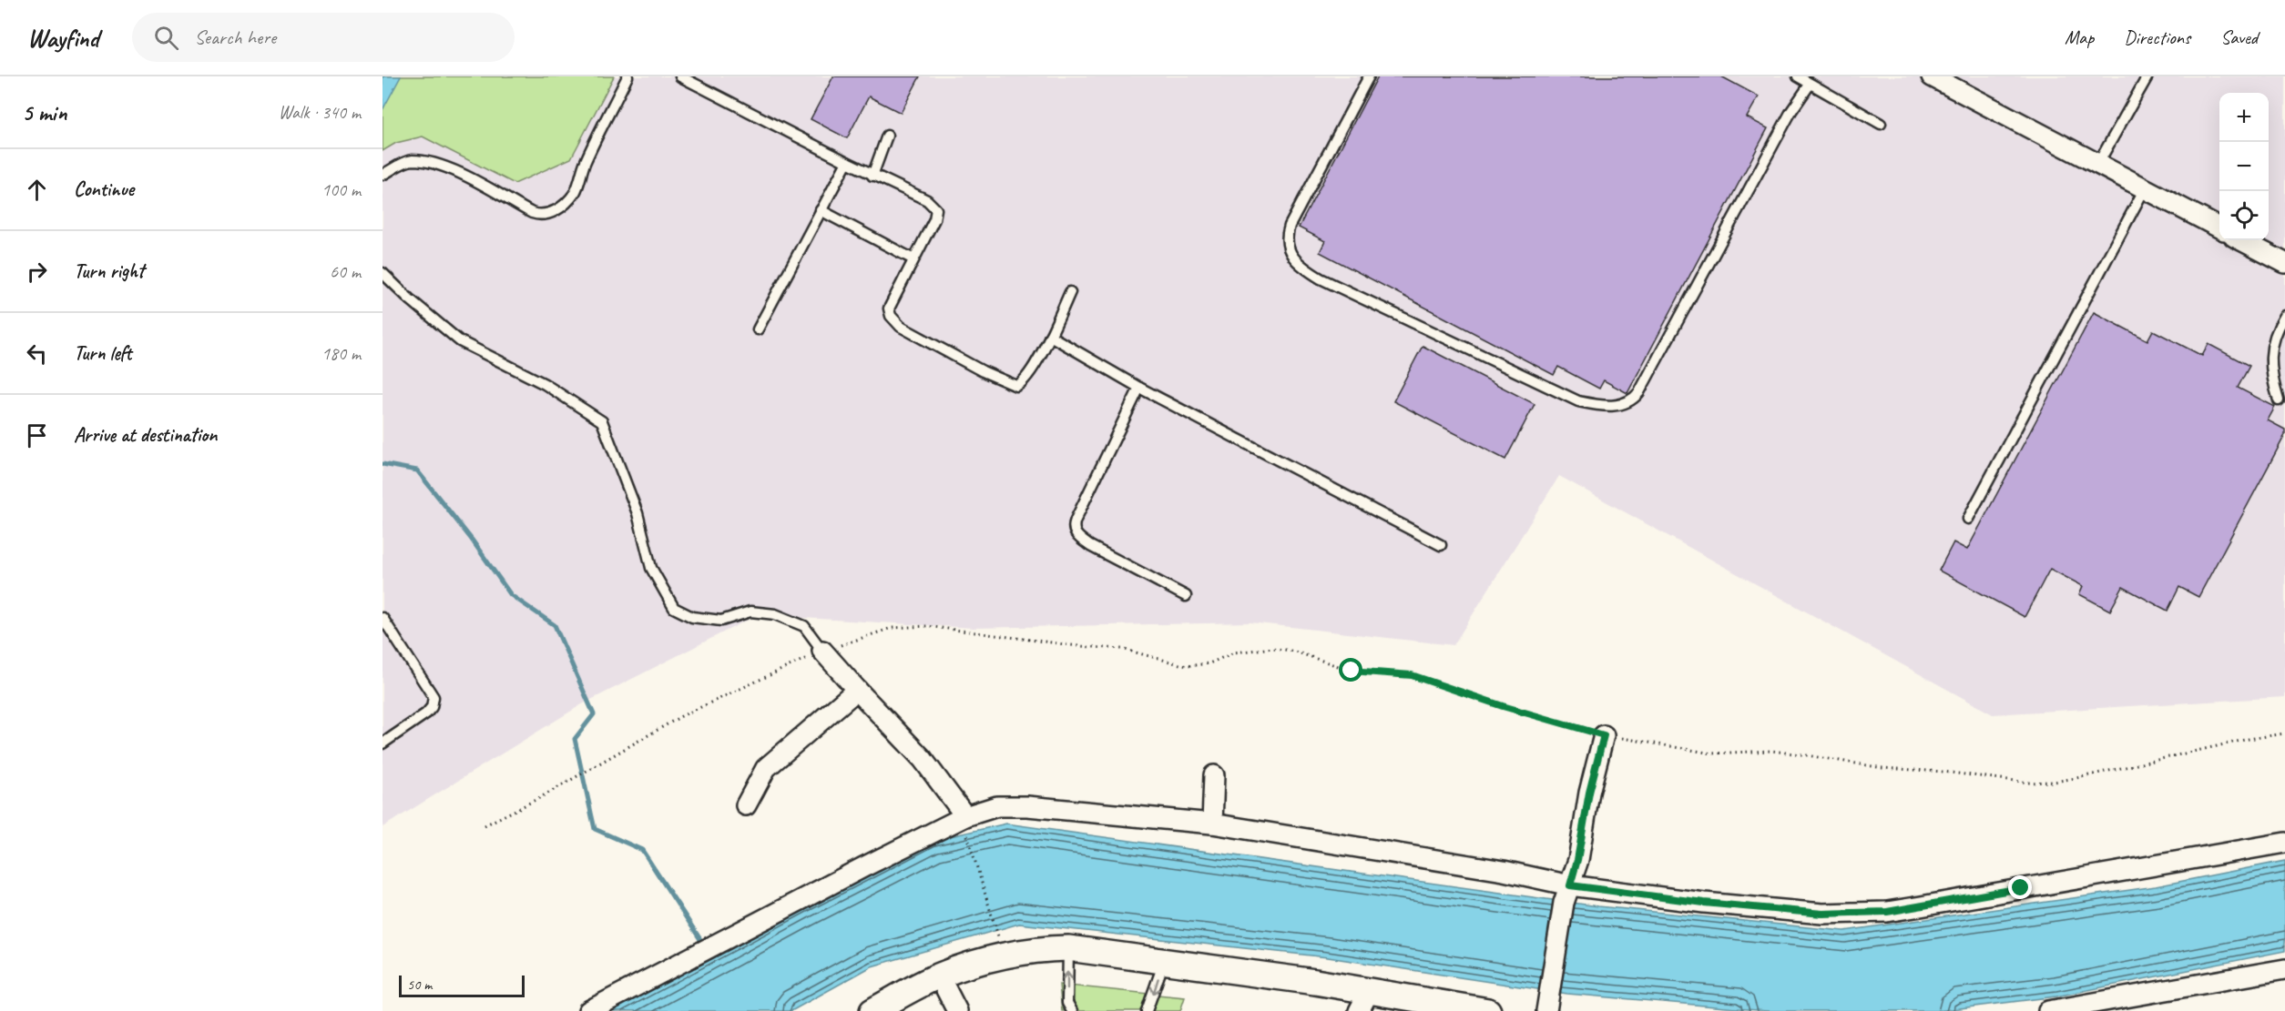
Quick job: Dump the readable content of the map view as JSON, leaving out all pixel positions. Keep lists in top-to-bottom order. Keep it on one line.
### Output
{"scale_bar":"50 m","page":{"header":"Wayfind","search":"Search here","nav":["Map","Directions","Saved"],"heading":["5 min","Walk · 340 m"],"map_buttons":["+","−"],"list":[["Continue","100 m"],["Turn right","60 m"],["Turn left","180 m"],"Arrive at destination"],"scale":"50 m"}}
